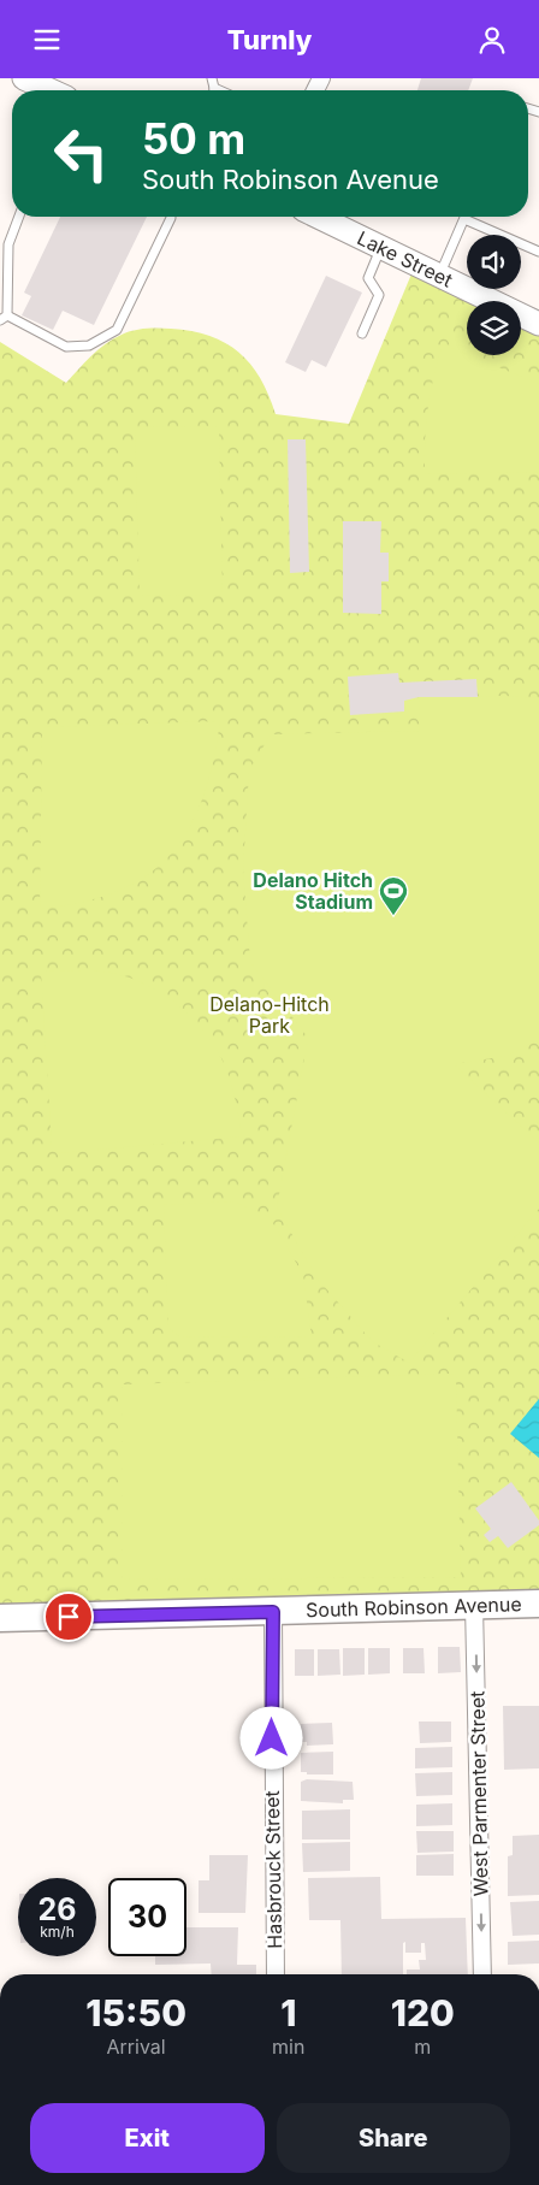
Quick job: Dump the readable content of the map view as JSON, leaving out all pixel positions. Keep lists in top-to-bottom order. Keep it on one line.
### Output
{"streets":{"highway":["South Robinson Avenue"],"main road":["Lake Street"],"street":["West Parmenter Street","Hasbrouck Street"]},"crossings":[["South Robinson Avenue","West Parmenter Street"],["South Robinson Avenue","Hasbrouck Street"]],"one_way":["West Parmenter Street"],"parks":["Delano-Hitch Park"],"places":{"sports":["Delano Hitch Stadium"]},"page":{"header":"Turnly","turn":["50 m","South Robinson Avenue"],"speed":"26 km/h","limit":"30","eta":["15:50","Arrival","1","min","120","m"],"buttons":["Exit","Share"]}}
